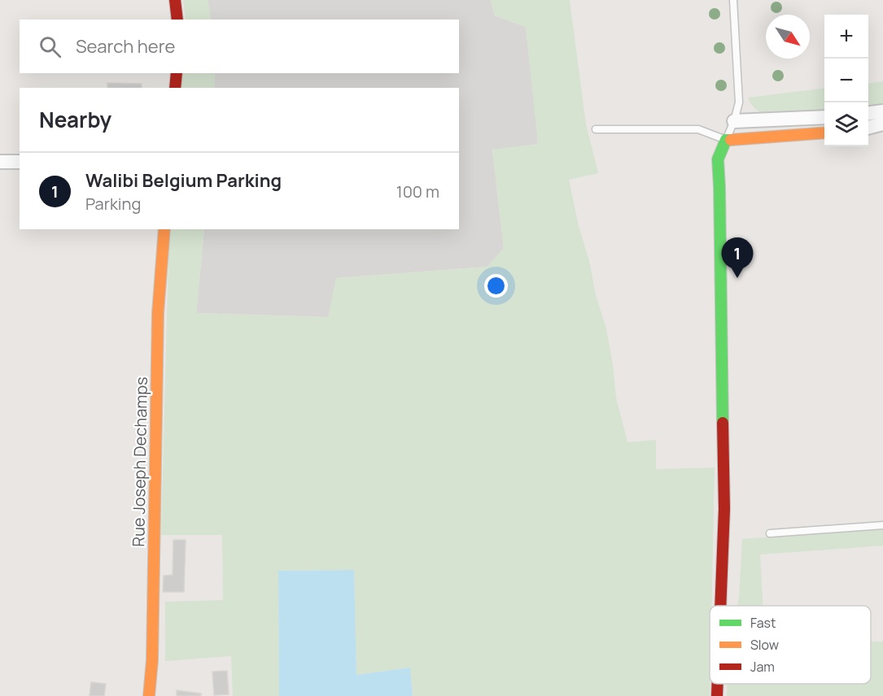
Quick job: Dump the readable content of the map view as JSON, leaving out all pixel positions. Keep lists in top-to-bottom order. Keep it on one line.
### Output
{"streets":{"street":["Rue Joseph Dechamps"]},"legend":["Fast","Slow","Jam"],"north":"bottom right","page":{"map_buttons":["+","−"],"search":"Search here","heading":"Nearby","list":[{"mark":"1","name":"Walibi Belgium Parking","note":"Parking","value":"100 m"}],"pins":"1"}}
